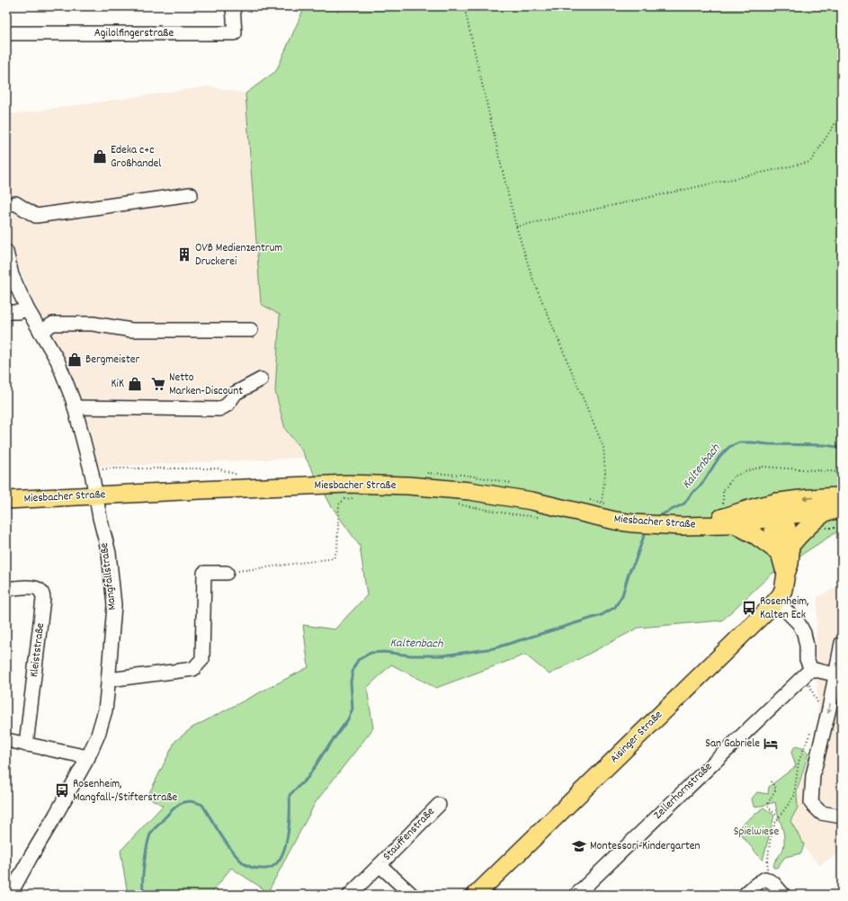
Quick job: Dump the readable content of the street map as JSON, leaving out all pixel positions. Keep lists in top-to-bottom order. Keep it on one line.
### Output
{"streets":{"main road":["Miesbacher Straße","Aisinger Straße"],"street":["Agilolfingerstraße","Mangfallstraße","Kleiststraße","Zellerhornstraße","Stauffenstraße"]},"crossings":[["Miesbacher Straße","Mangfallstraße"],["Miesbacher Straße","Aisinger Straße"]],"water":["Kaltenbach"],"parks":["Spielwiese"],"places":{"shop":["Edeka c+c Großhandel","Bergmeister","KiK"],"building":["OVB Medienzentrum Druckerei"],"supermarket":["Netto Marken-Discount"],"bus stop":["Rosenheim, Kalten Eck","Rosenheim, Mangfall-/Stifterstraße"],"hotel":["San Gabriele"],"school or university":["Montessori-Kindergarten"]}}
